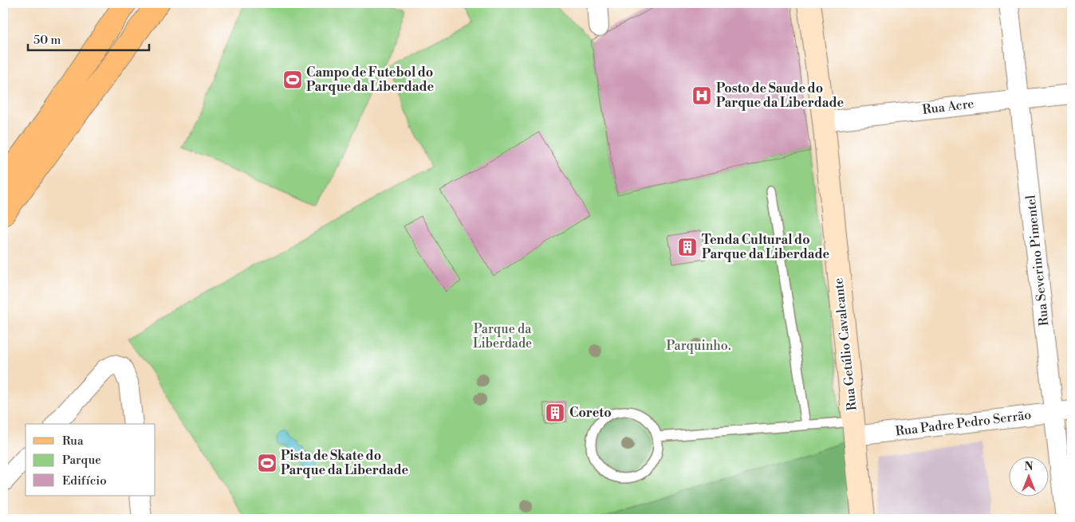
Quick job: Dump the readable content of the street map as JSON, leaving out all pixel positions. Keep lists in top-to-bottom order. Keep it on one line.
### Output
{"streets":{"street":["Rua Acre","Rua Severino Pimentel","Rua Getúlio Cavalcante","Rua Padre Pedro Serrão"]},"crossings":[["Rua Acre","Rua Severino Pimentel"],["Rua Acre","Rua Getúlio Cavalcante"],["Rua Severino Pimentel","Rua Padre Pedro Serrão"],["Rua Getúlio Cavalcante","Rua Padre Pedro Serrão"]],"parks":["Parque da Liberdade","Parquinho."],"places":{"sports":["Campo de Futebol do Parque da Liberdade","Pista de Skate do Parque da Liberdade"],"hospital":["Posto de Saude do Parque da Liberdade"],"building":["Tenda Cultural do Parque da Liberdade","Coreto"]},"legend":["Rua","Parque","Edifício"],"scale_bar":"50 m","north":"top"}
